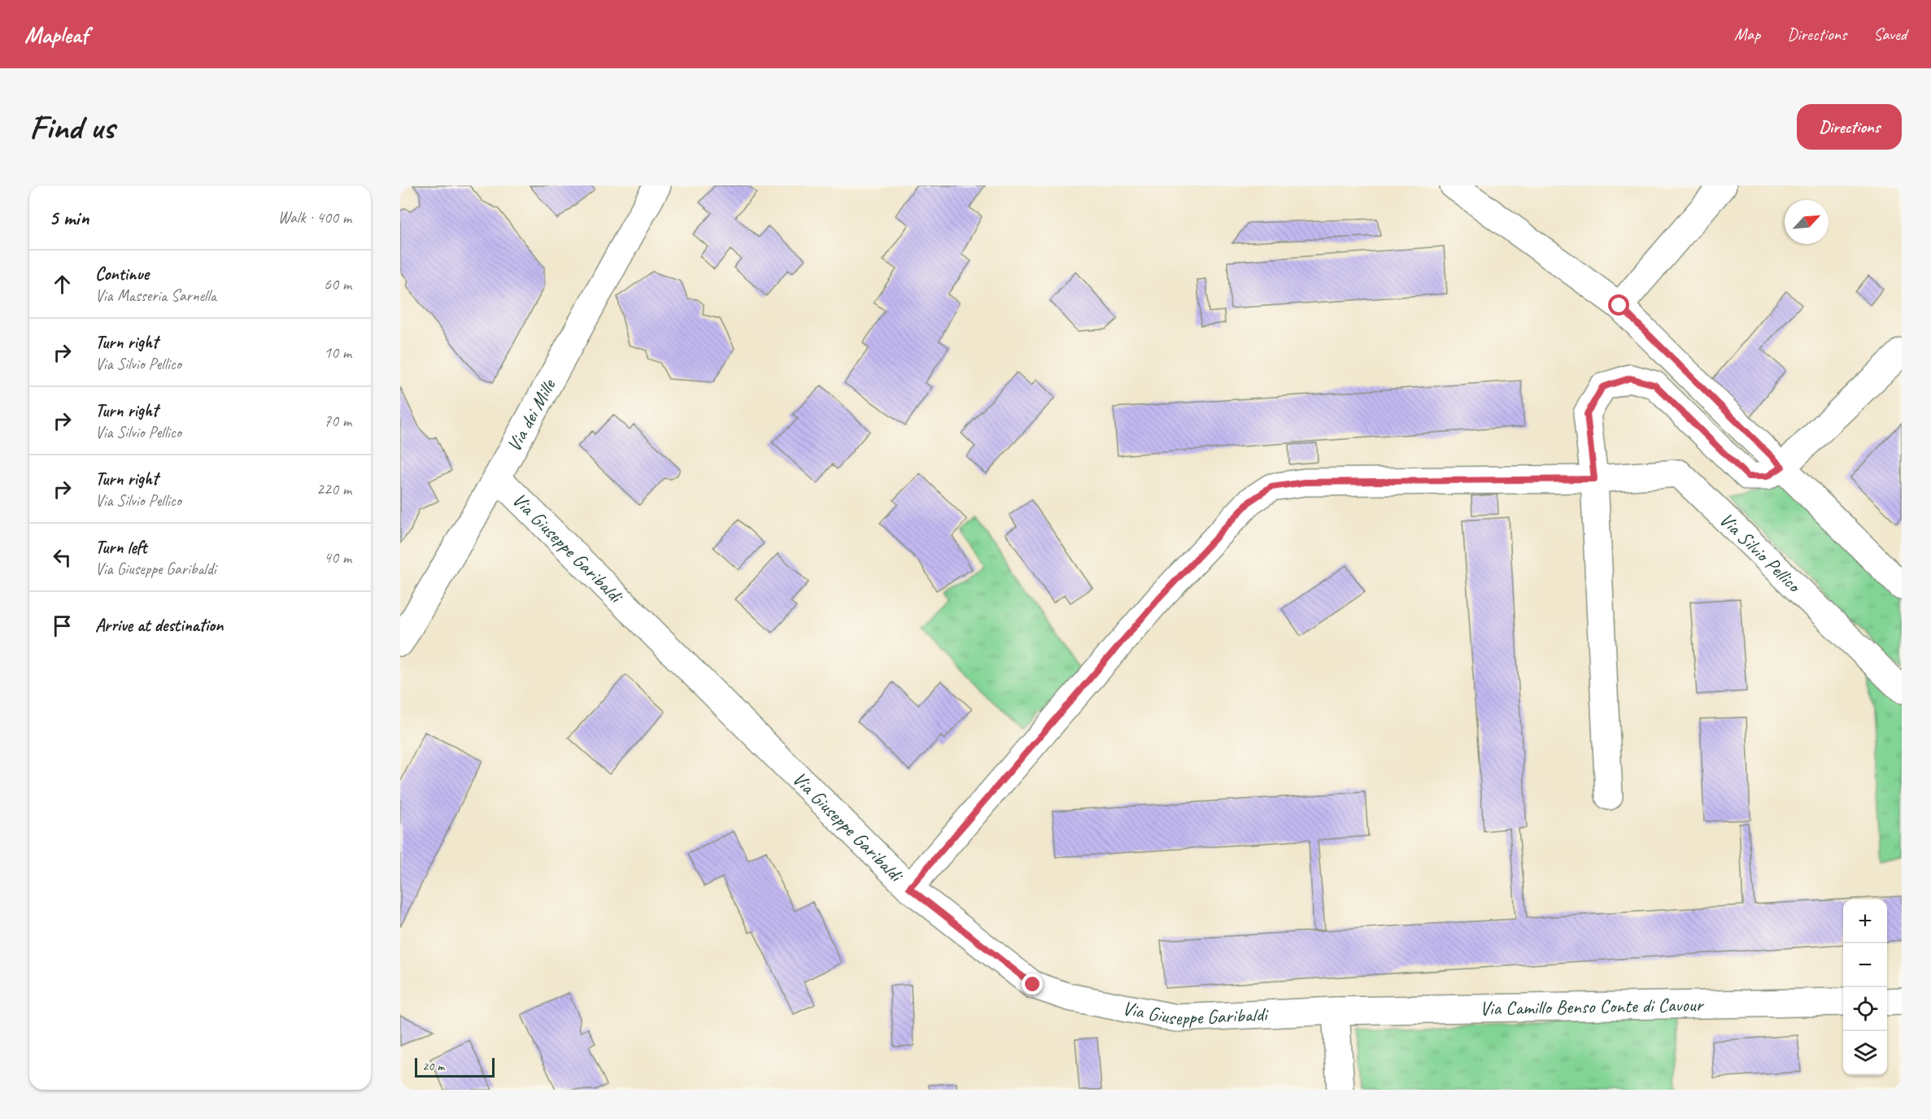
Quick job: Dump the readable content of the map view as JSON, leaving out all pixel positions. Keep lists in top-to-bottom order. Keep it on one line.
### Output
{"streets":{"street":["Via dei Mille","Via Giuseppe Garibaldi","Via Silvio Pellico","Via Camillo Benso Conte di Cavour"]},"crossings":[["Via dei Mille","Via Giuseppe Garibaldi"],["Via Giuseppe Garibaldi","Via Silvio Pellico"],["Via Giuseppe Garibaldi","Via Camillo Benso Conte di Cavour"]],"scale_bar":"20 m","north":"top right","page":{"header":"Mapleaf","nav":["Map","Directions","Saved"],"buttons":"Directions","title":"Find us","heading":["5 min","Walk · 400 m"],"list":[["Continue","Via Masseria Sarnella","60 m"],["Turn right","Via Silvio Pellico","10 m"],["Turn right","Via Silvio Pellico","70 m"],["Turn right","Via Silvio Pellico","220 m"],["Turn left","Via Giuseppe Garibaldi","40 m"],"Arrive at destination"],"map_buttons":["+","−"],"scale":"20 m"}}
